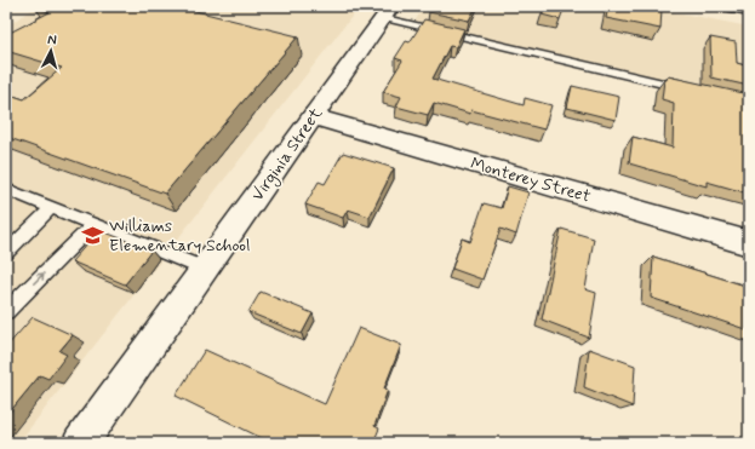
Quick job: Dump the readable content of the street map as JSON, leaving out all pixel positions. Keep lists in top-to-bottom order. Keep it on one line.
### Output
{"streets":{"street":["Virginia Street","Monterey Street"]},"crossings":[["Virginia Street","Monterey Street"]],"places":{"school or university":["Williams Elementary School"]},"north":"top"}
